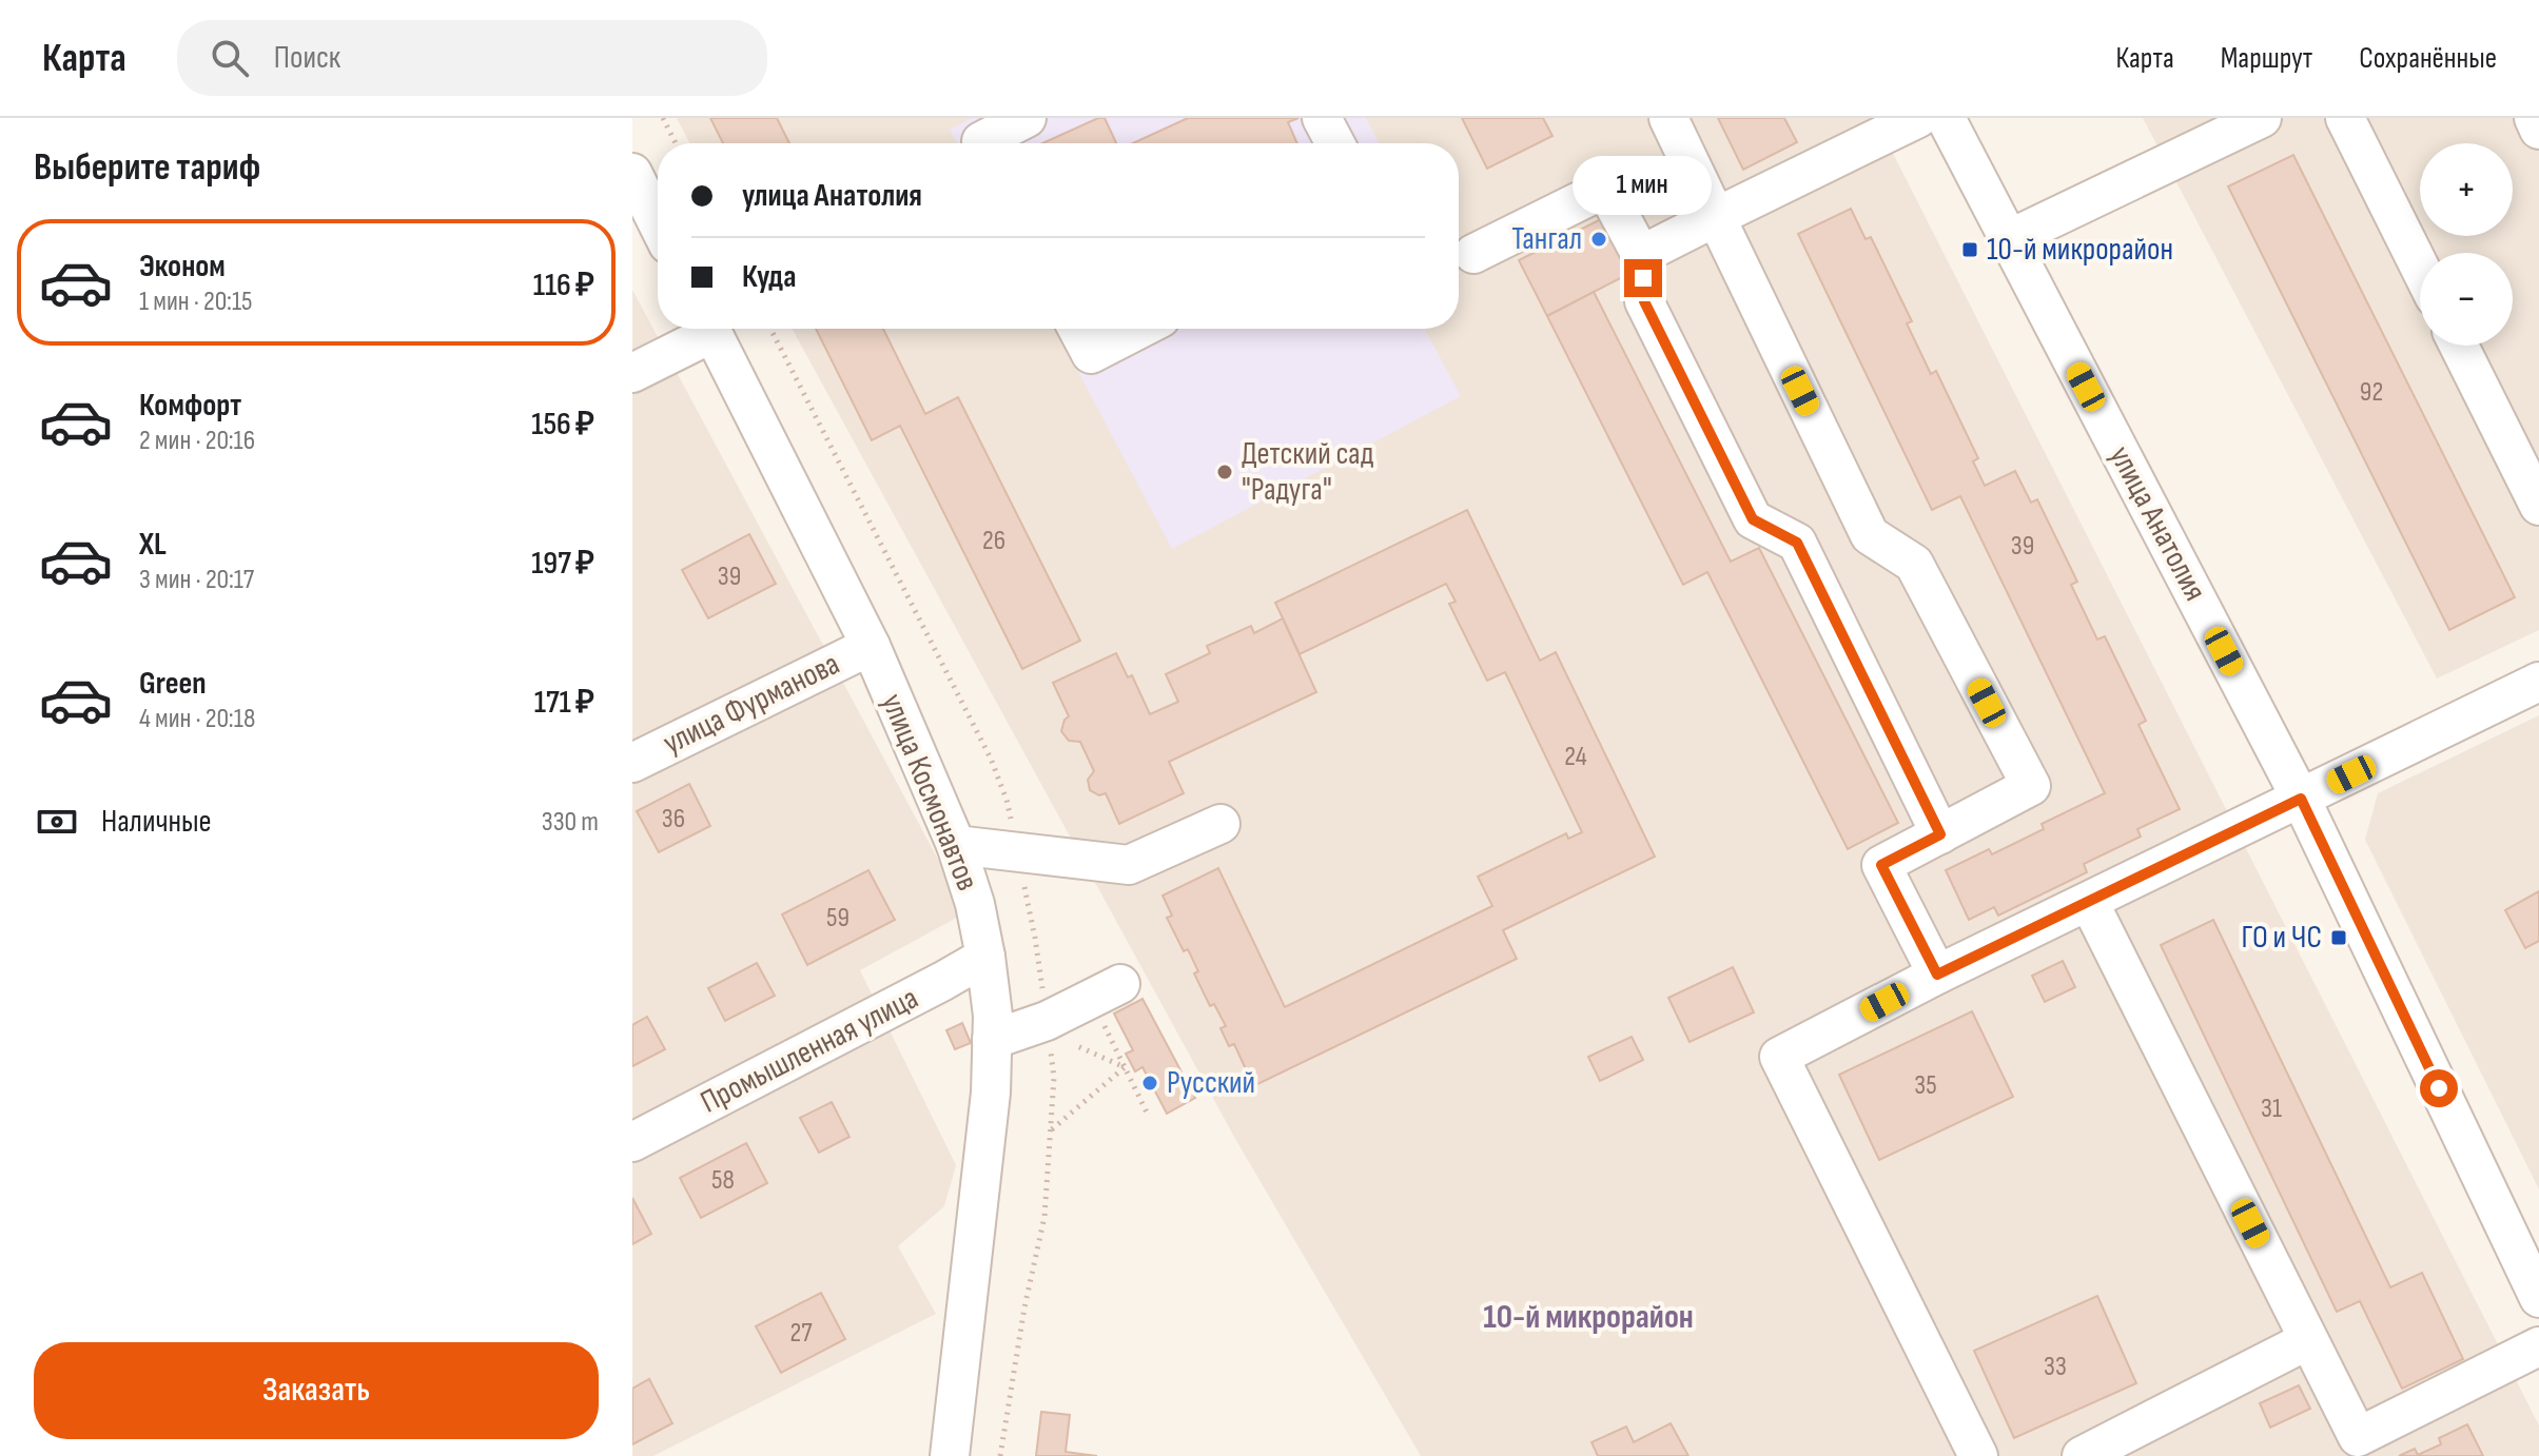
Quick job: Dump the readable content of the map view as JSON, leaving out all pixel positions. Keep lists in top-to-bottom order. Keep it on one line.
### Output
{"streets":{"street":["улица Анатолия","улица Фурманова","улица Космонавтов","Промышленная улица"]},"crossings":[["улица Фурманова","улица Космонавтов"],["улица Космонавтов","Промышленная улица"]],"districts":["10-й микрорайон"],"places":{"other":["Тангал","Детский сад \"Радуга\"","Русский"],"transit":["10-й микрорайон","ГО и ЧС"]},"house_numbers":["92","26","39","39","24","36","59","35","31","58","27","33"],"page":{"header":"Карта","search":"Поиск","nav":["Карта","Маршрут","Сохранённые"],"heading":"Выберите тариф","map_buttons":["+","−"],"banner":["улица Анатолия","Куда"],"bubble":"1 мин","list":[{"name":"Эконом","note":"1 мин · 20:15","value":"116 ₽"},{"name":"Комфорт","note":"2 мин · 20:16","value":"156 ₽"},{"name":"XL","note":"3 мин · 20:17","value":"197 ₽"},{"name":"Green","note":"4 мин · 20:18","value":"171 ₽"}],"pay":["Наличные","330 m"],"buttons":"Заказать"}}
